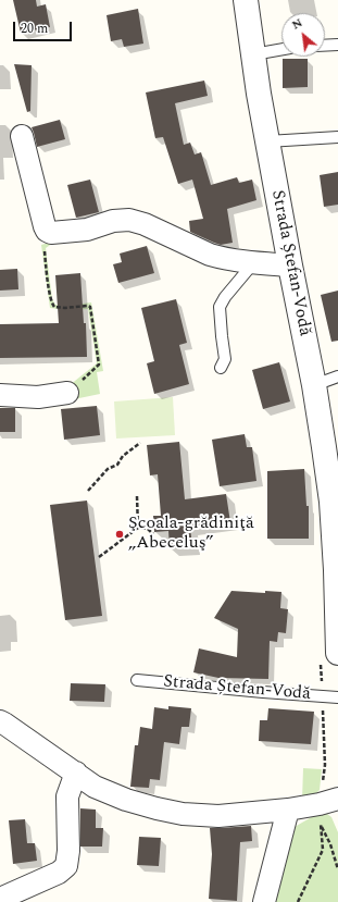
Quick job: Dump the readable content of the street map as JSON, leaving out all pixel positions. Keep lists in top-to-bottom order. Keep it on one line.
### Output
{"streets":{"street":["Strada Ștefan-Vodă"]},"places":["Şcoala-grădiniţă „Abeceluş”"],"scale_bar":"20 m","north":"top left"}
